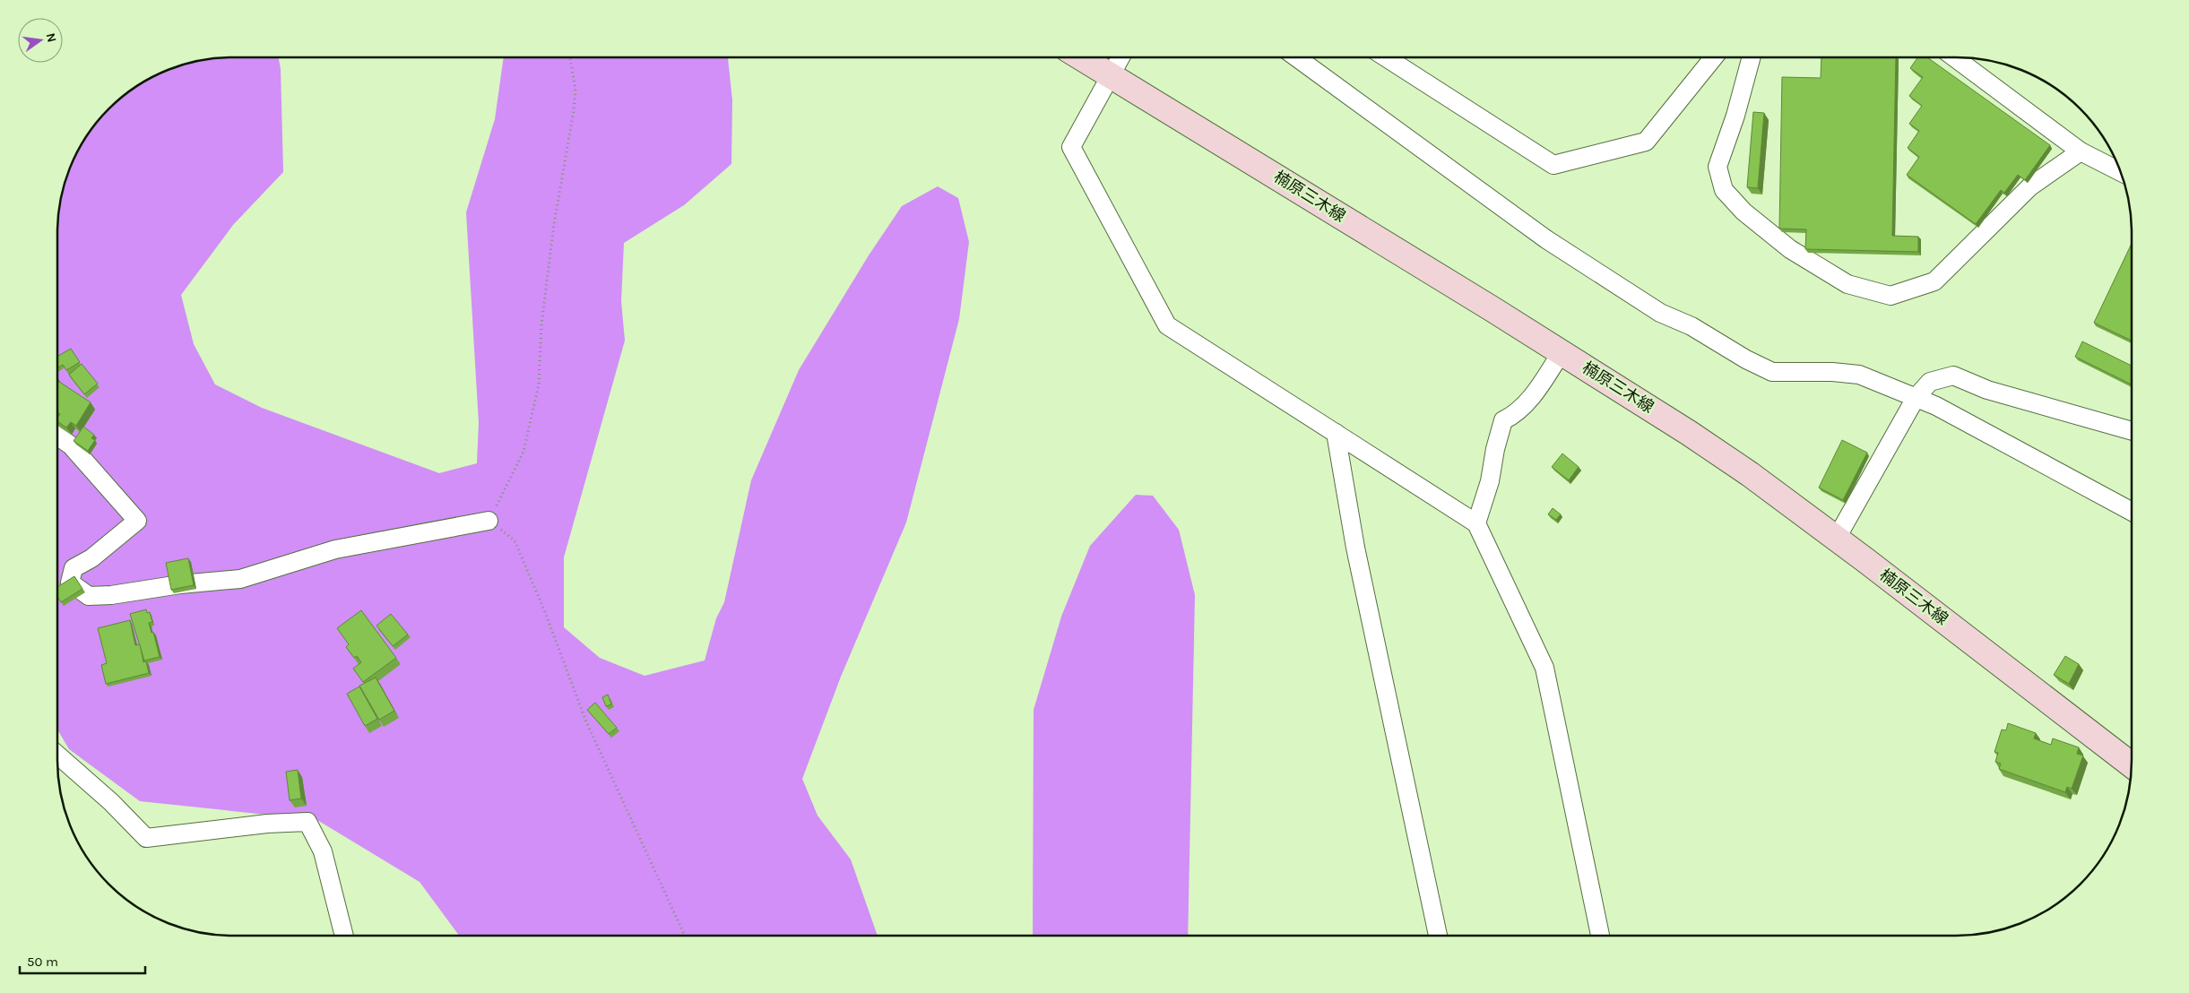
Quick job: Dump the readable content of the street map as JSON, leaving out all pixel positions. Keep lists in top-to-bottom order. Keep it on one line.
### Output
{"streets":{"main road":["楠原三木線"]},"scale_bar":"50 m","north":"right"}
